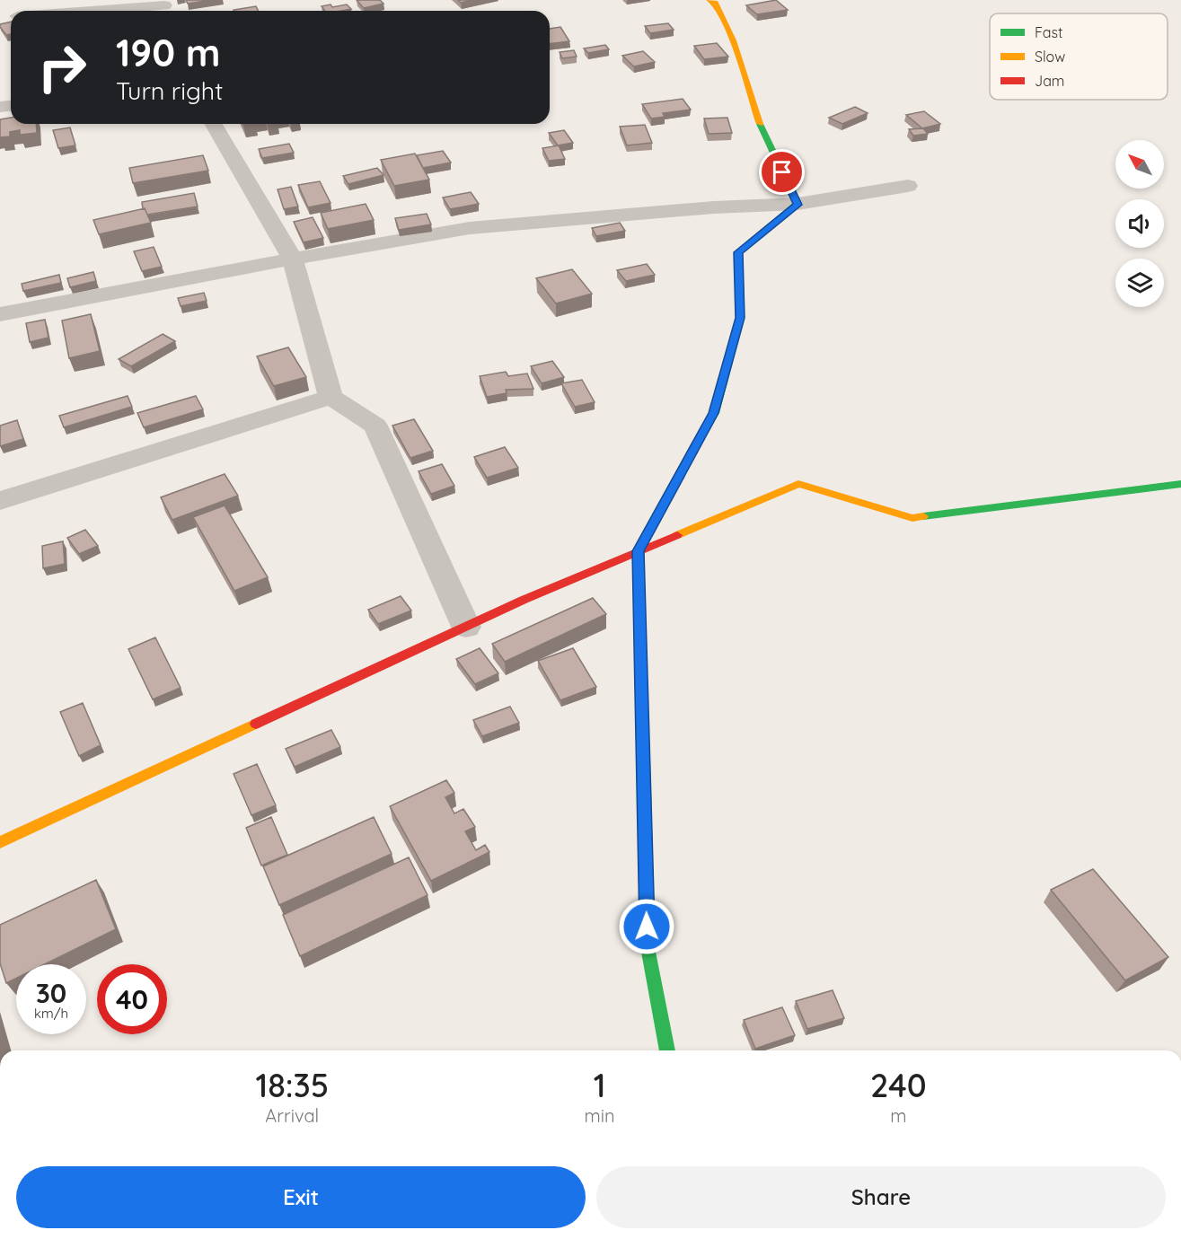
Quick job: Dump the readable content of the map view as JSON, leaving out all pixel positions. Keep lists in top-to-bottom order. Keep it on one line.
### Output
{"legend":["Fast","Slow","Jam"],"north":"top left","page":{"turn":["190 m","Turn right"],"speed":"30 km/h","limit":"40","eta":["18:35","Arrival","1","min","240","m"],"buttons":["Exit","Share"]}}
